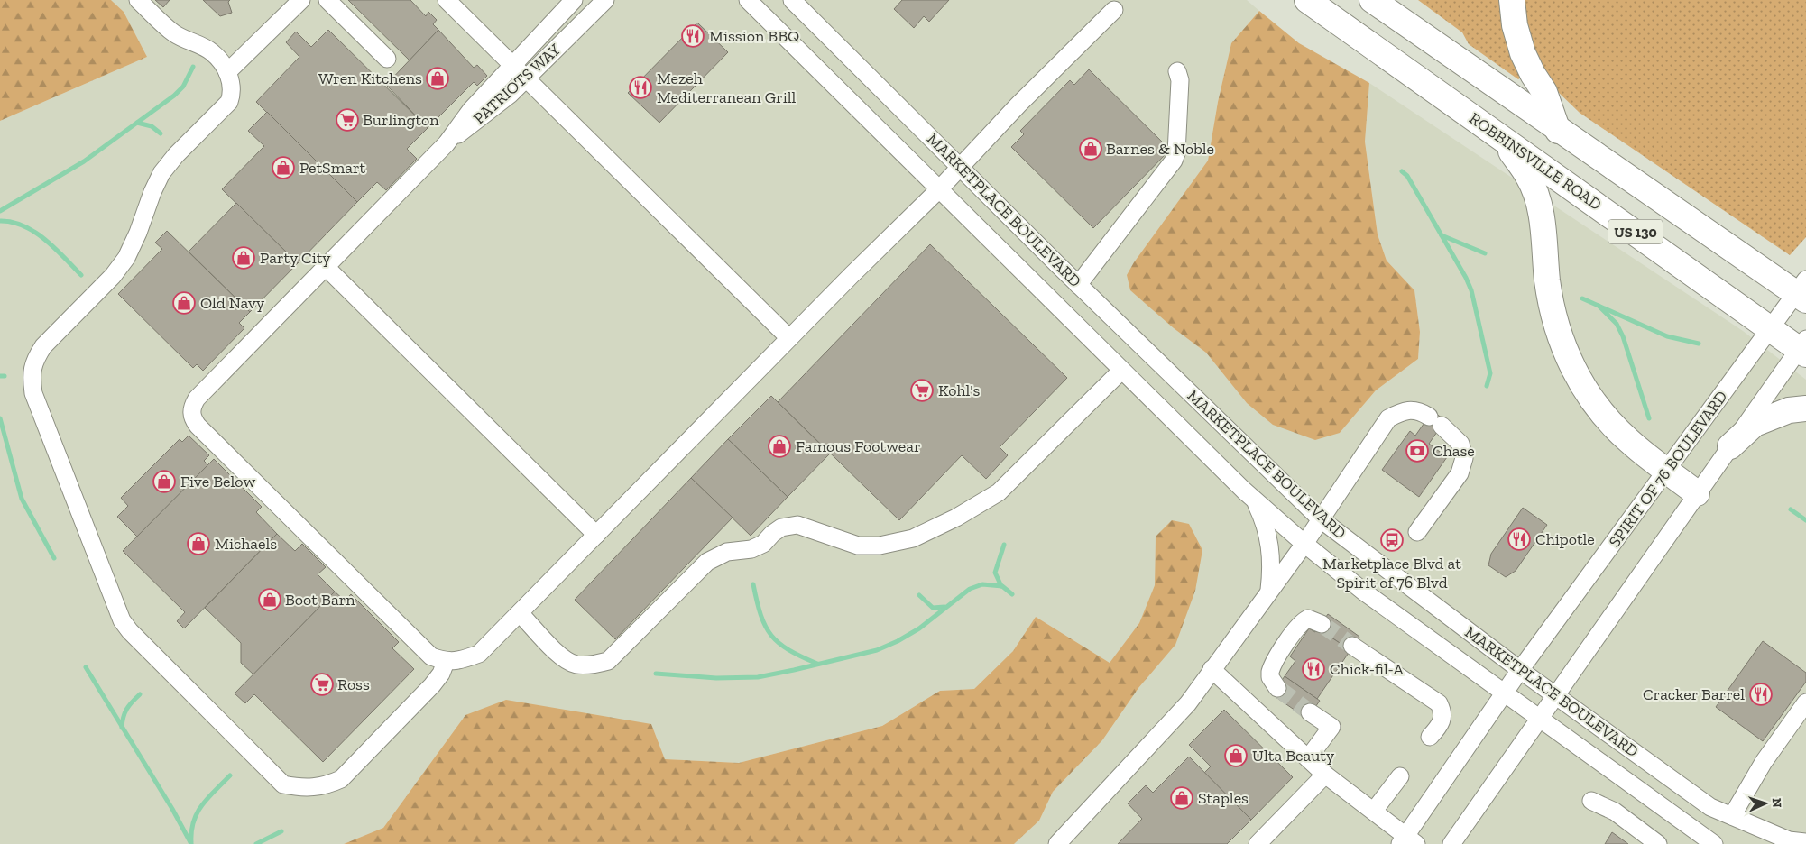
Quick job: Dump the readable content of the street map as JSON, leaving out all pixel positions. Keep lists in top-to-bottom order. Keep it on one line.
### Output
{"streets":{"highway":["ROBBINSVILLE ROAD","US 130"],"street":["PATRIOTS WAY","MARKETPLACE BOULEVARD","SPIRIT OF 76 BOULEVARD"]},"crossings":[["ROBBINSVILLE ROAD","SPIRIT OF 76 BOULEVARD"],["MARKETPLACE BOULEVARD","SPIRIT OF 76 BOULEVARD"],["US 130","SPIRIT OF 76 BOULEVARD"]],"places":{"restaurant":["Mission BBQ","Mezeh Mediterranean Grill","Chipotle","Chick-fil-A","Cracker Barrel"],"shop":["Wren Kitchens","Barnes & Noble","PetSmart","Party City","Old Navy","Famous Footwear","Five Below","Michaels","Boot Barn","Ulta Beauty","Staples"],"supermarket":["Burlington","Kohl's","Ross"],"bank":["Chase"],"bus stop":["Marketplace Blvd at Spirit of 76 Blvd"]},"north":"right"}
